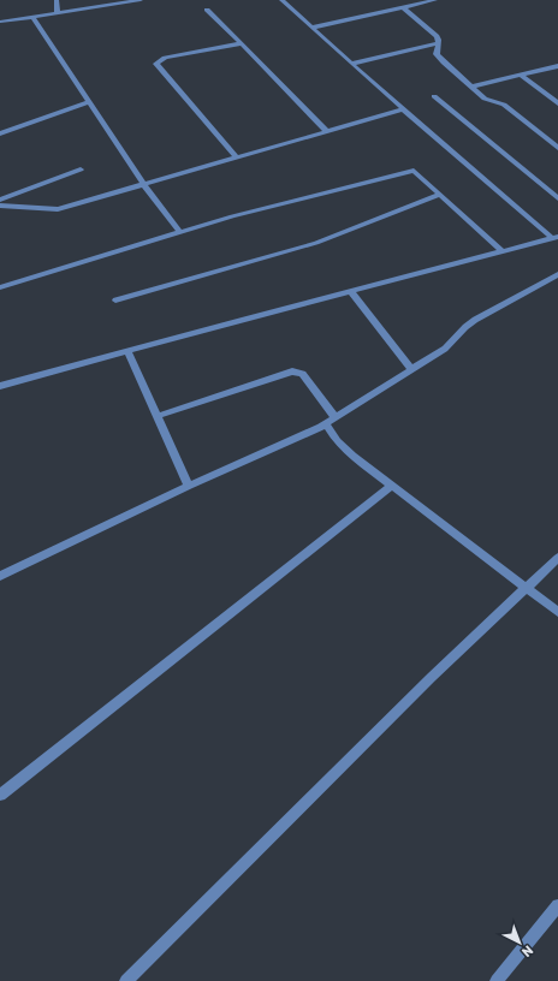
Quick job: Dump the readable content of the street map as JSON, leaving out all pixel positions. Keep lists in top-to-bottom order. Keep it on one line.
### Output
{"north":"bottom right"}
